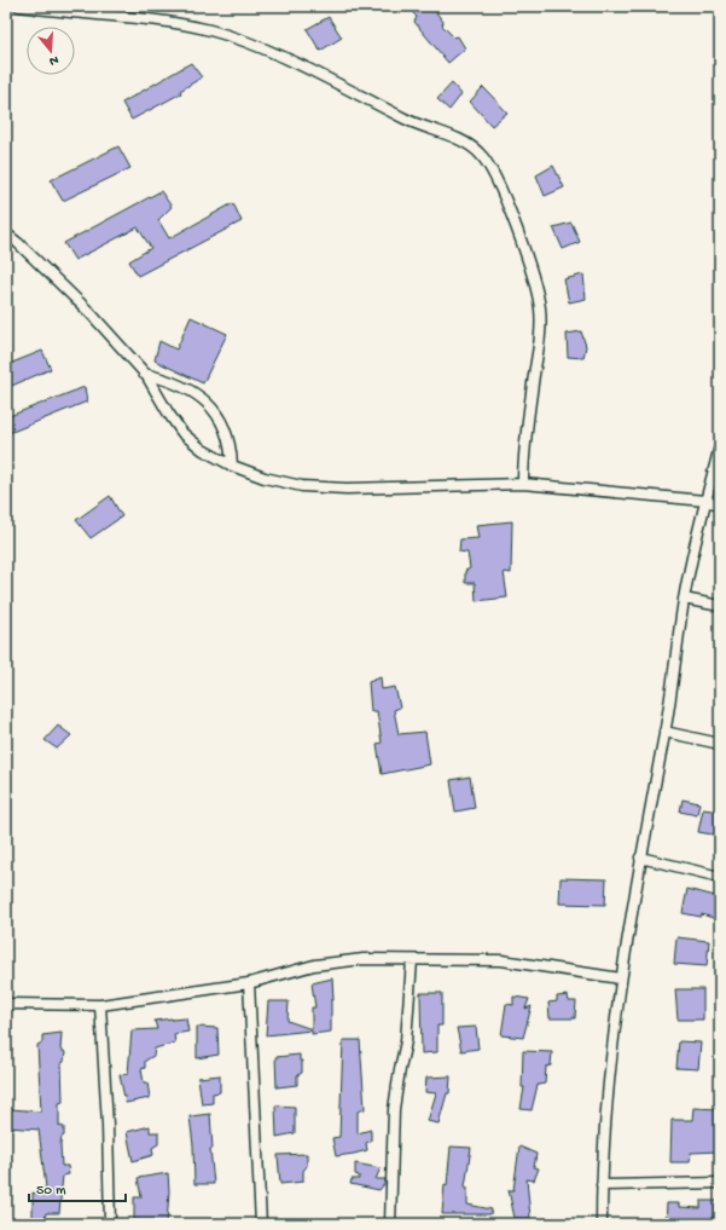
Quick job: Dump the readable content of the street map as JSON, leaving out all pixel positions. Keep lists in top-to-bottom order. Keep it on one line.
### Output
{"scale_bar":"50 m","north":"bottom"}
